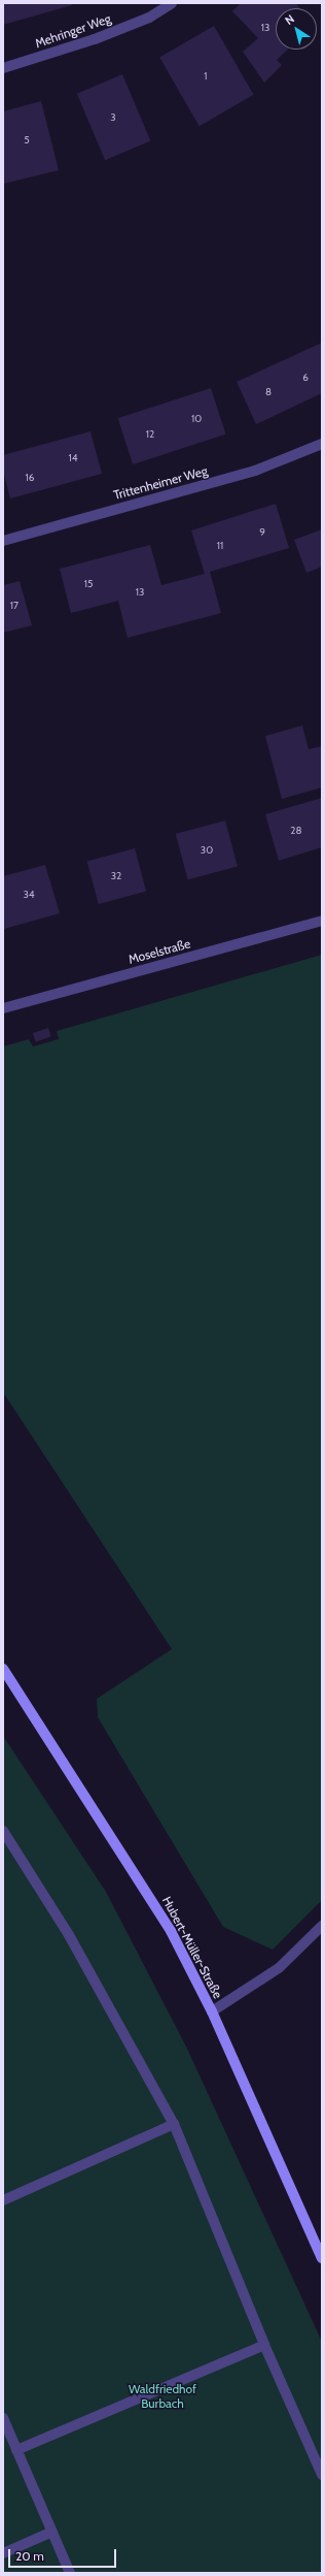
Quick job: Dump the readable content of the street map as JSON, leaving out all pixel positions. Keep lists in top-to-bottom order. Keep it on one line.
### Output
{"streets":{"main road":["Hubert-Müller-Straße"],"street":["Mehringer Weg","Trittenheimer Weg","Moselstraße"]},"parks":["Waldfriedhof Burbach"],"house_numbers":["13","1","3","5","6","8","10","12","14","16","9","11","15","13","17","28","30","32","34"],"scale_bar":"20 m","north":"top left"}
